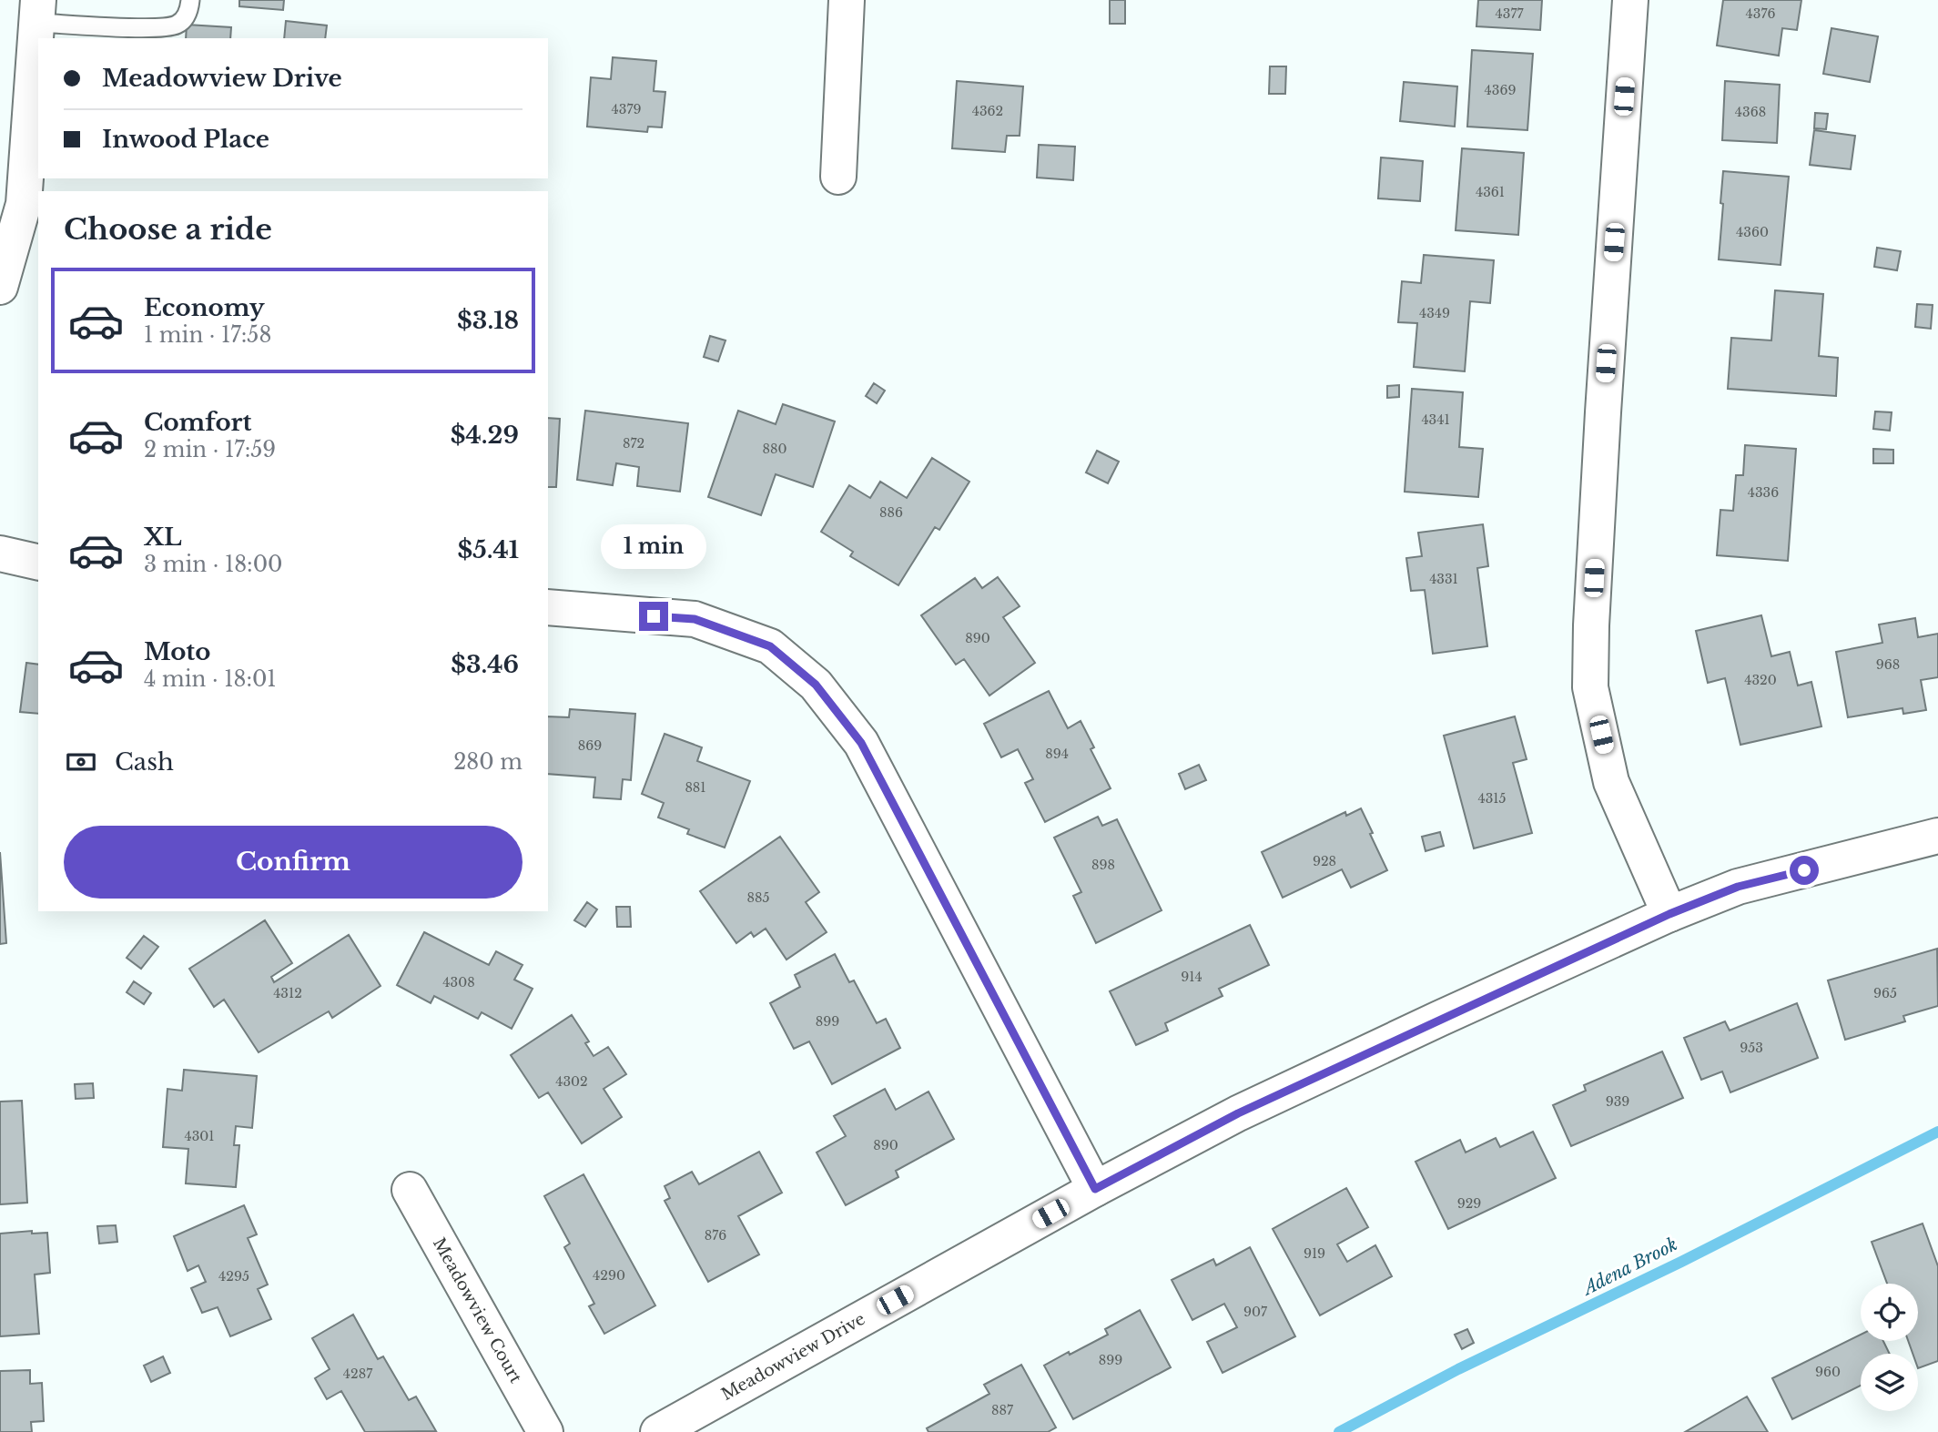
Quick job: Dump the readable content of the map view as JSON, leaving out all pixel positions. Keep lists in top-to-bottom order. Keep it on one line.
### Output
{"streets":{"street":["Meadowview Court","Meadowview Drive"]},"water":["Adena Brook"],"house_numbers":["4377","4376","4369","4379","4362","4368","4361","4360","4349","4341","872","880","4336","886","4331","890","968","4320","869","894","881","4315","928","898","885","914","4308","4312","965","899","953","4302","939","4301","890","929","876","919","4290","4295","907","899","960","4287","887"],"page":{"banner":["Meadowview Drive","Inwood Place"],"heading":"Choose a ride","list":[{"name":"Economy","note":"1 min · 17:58","value":"$3.18"},{"name":"Comfort","note":"2 min · 17:59","value":"$4.29"},{"name":"XL","note":"3 min · 18:00","value":"$5.41"},{"name":"Moto","note":"4 min · 18:01","value":"$3.46"}],"bubble":"1 min","pay":["Cash","280 m"],"buttons":"Confirm"}}
